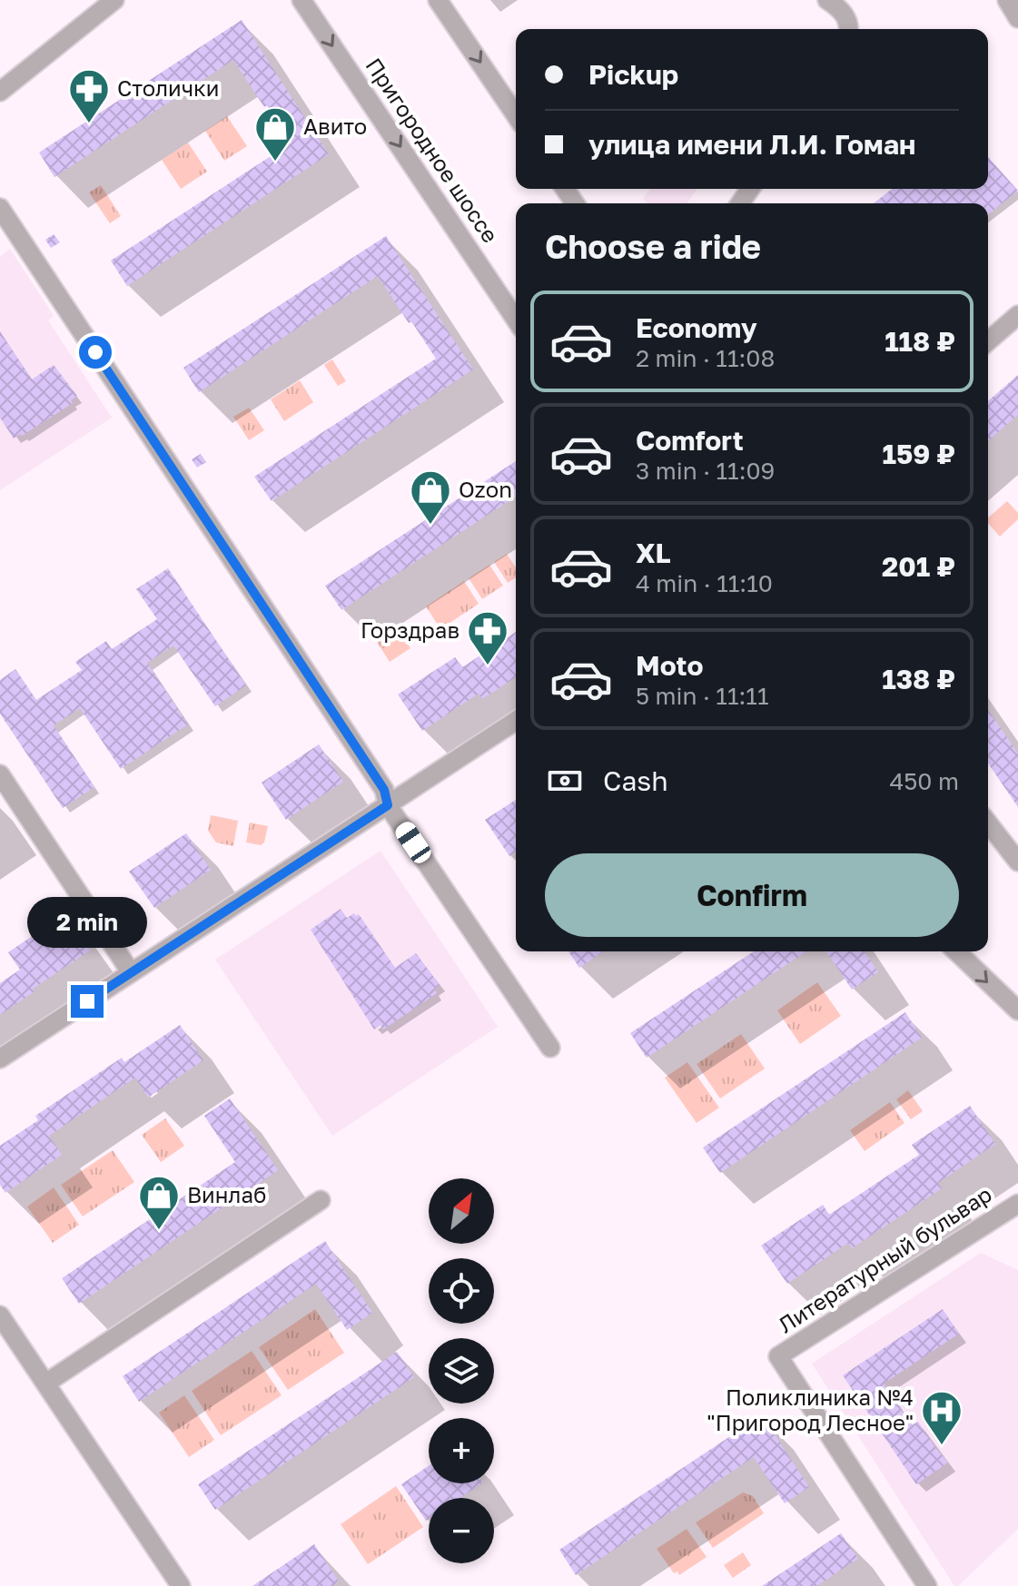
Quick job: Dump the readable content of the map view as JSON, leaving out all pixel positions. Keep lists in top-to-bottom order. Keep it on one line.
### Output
{"streets":{"street":["Пригородное шоссе","Литературный бульвар"]},"places":{"pharmacy":["Столички","Горздрав"],"shop":["Авито","Ozon","Винлаб"],"hospital":["Поликлиника №4 \"Пригород Лесное\""]},"north":"top right","page":{"banner":["Pickup","улица имени Л.И. Гоман"],"heading":"Choose a ride","list":[{"name":"Economy","note":"2 min · 11:08","value":"118 ₽"},{"name":"Comfort","note":"3 min · 11:09","value":"159 ₽"},{"name":"XL","note":"4 min · 11:10","value":"201 ₽"},{"name":"Moto","note":"5 min · 11:11","value":"138 ₽"}],"pay":["Cash","450 m"],"buttons":"Confirm","bubble":"2 min","map_buttons":["+","−"]}}
